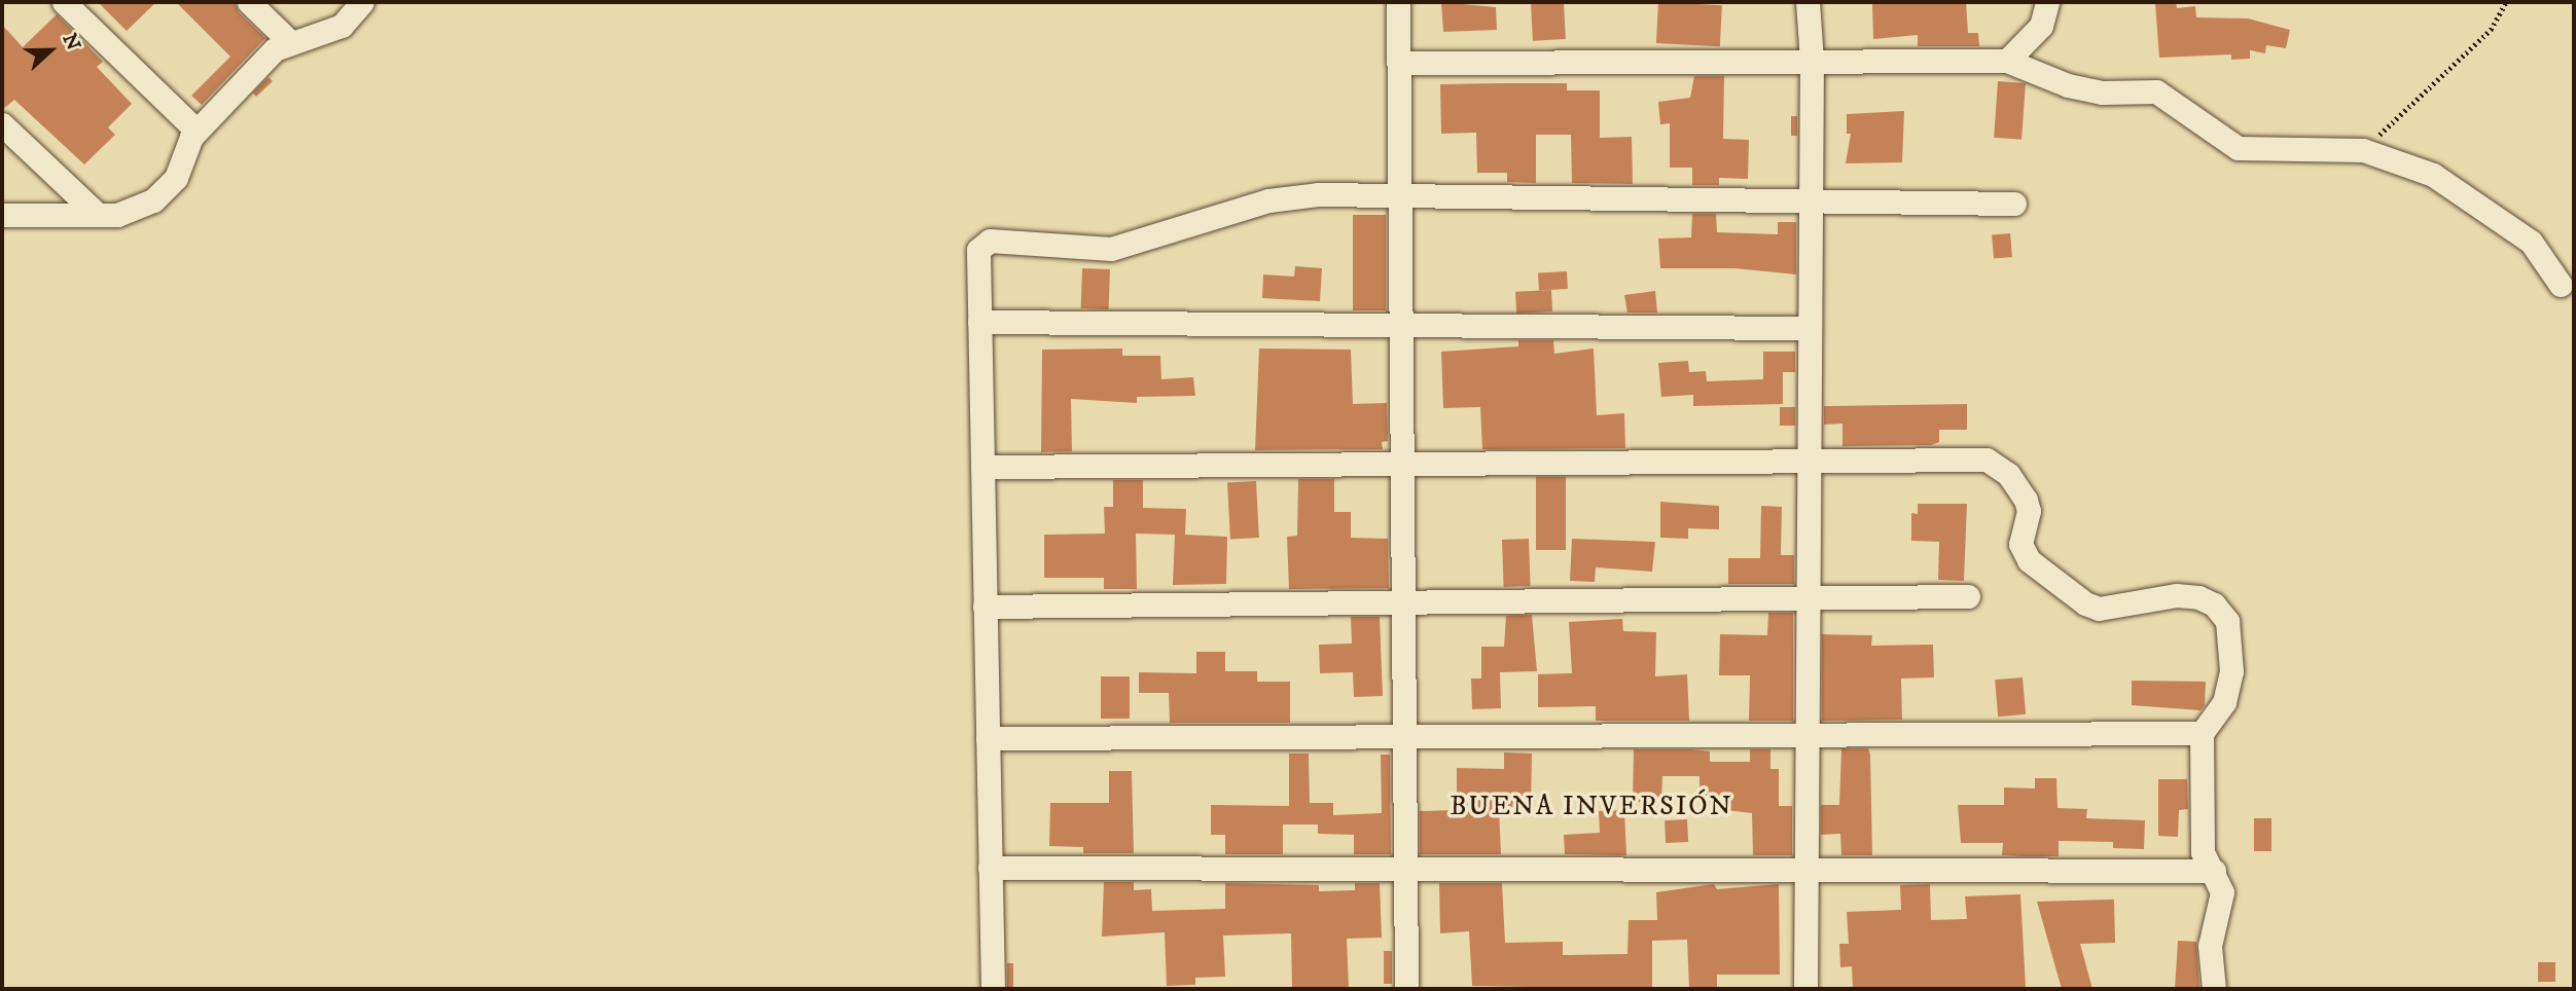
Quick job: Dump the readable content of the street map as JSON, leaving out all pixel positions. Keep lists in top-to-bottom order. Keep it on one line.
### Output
{"districts":["BUENA INVERSIÓN"],"north":"right"}
